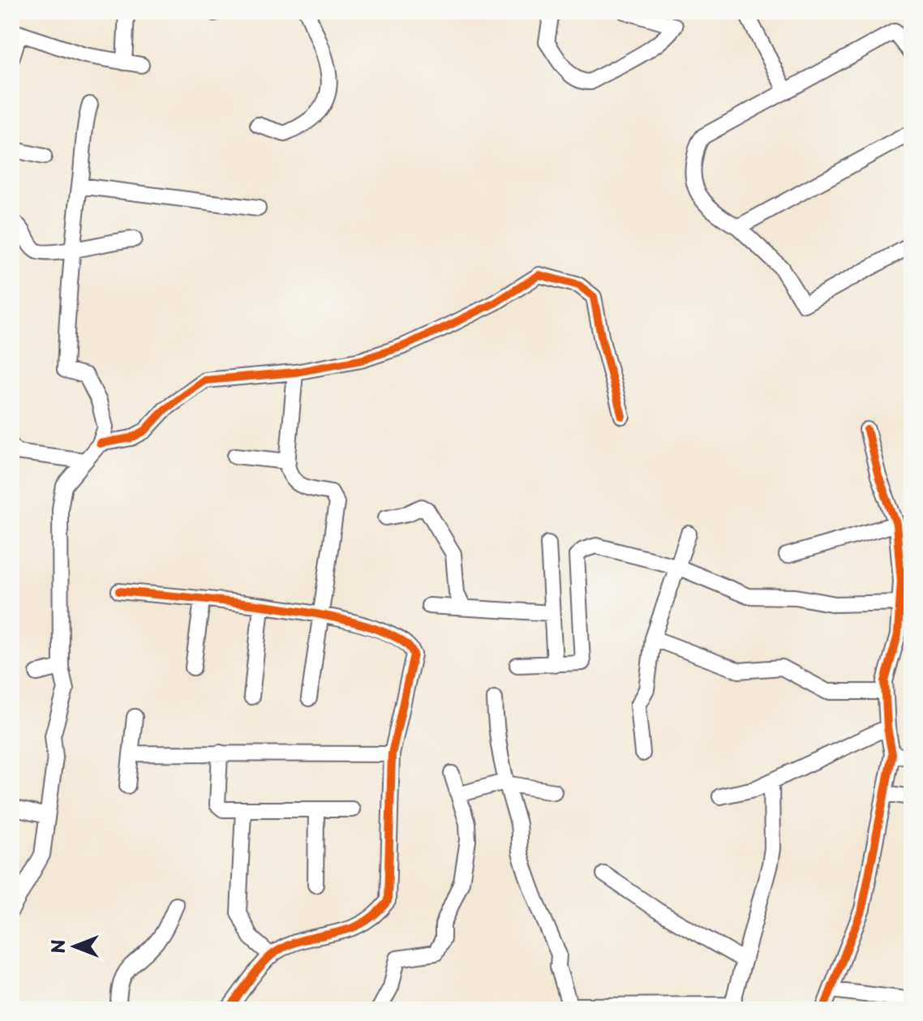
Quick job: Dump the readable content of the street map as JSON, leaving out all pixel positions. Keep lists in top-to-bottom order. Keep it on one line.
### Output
{"north":"left"}
